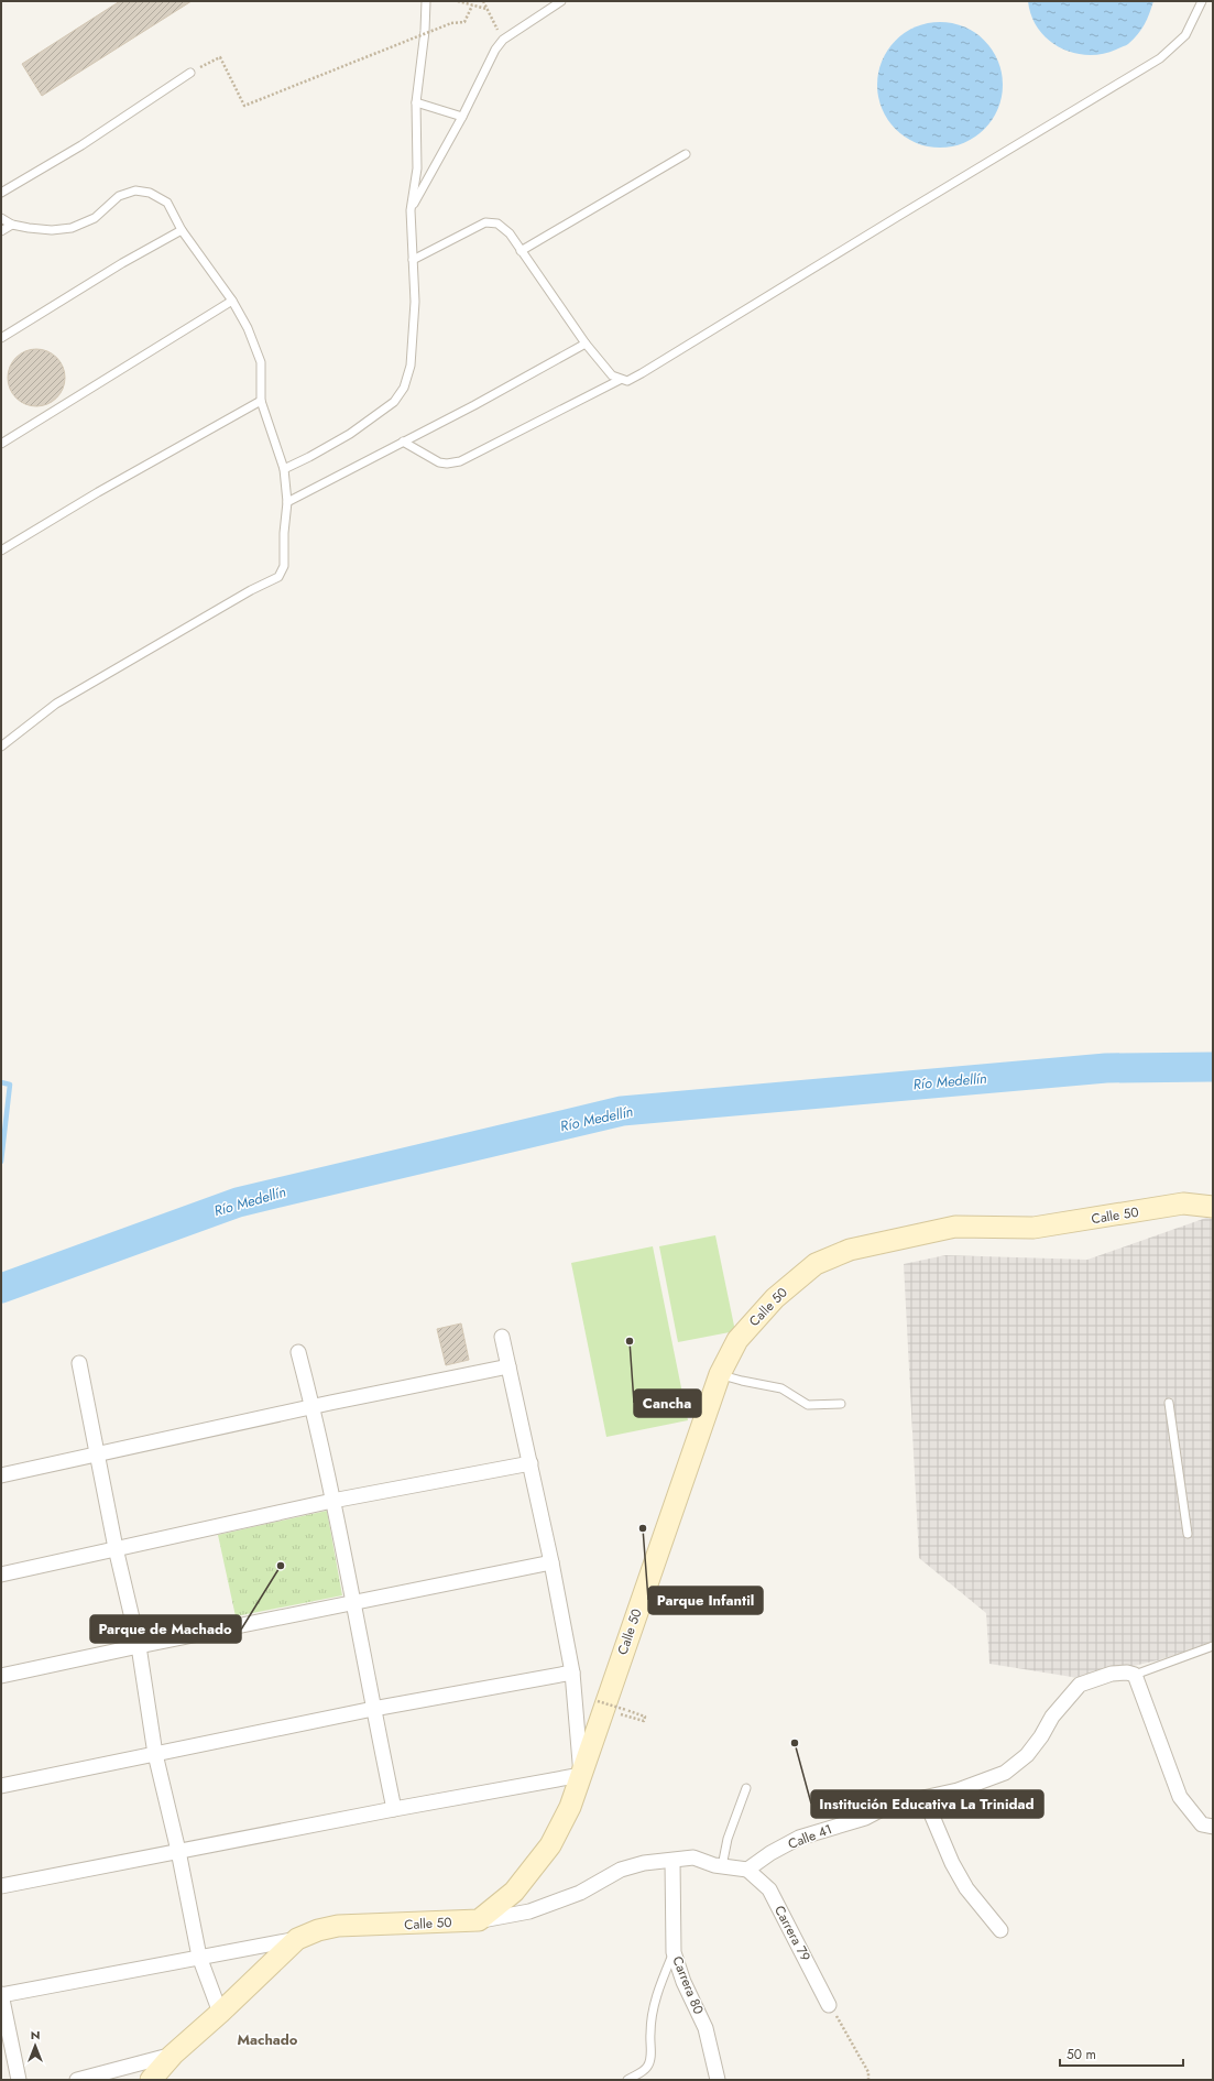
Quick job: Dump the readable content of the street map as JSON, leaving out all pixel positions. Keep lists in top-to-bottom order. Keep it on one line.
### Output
{"streets":{"main road":["Calle 50"],"street":["Calle 41","Carrera 79","Carrera 80"]},"crossings":[["Calle 41","Carrera 79"]],"districts":["Machado"],"water":["Río Medellín"],"places":["Cancha","Parque Infantil","Parque de Machado","Institución Educativa La Trinidad"],"scale_bar":"50 m","north":"top"}
